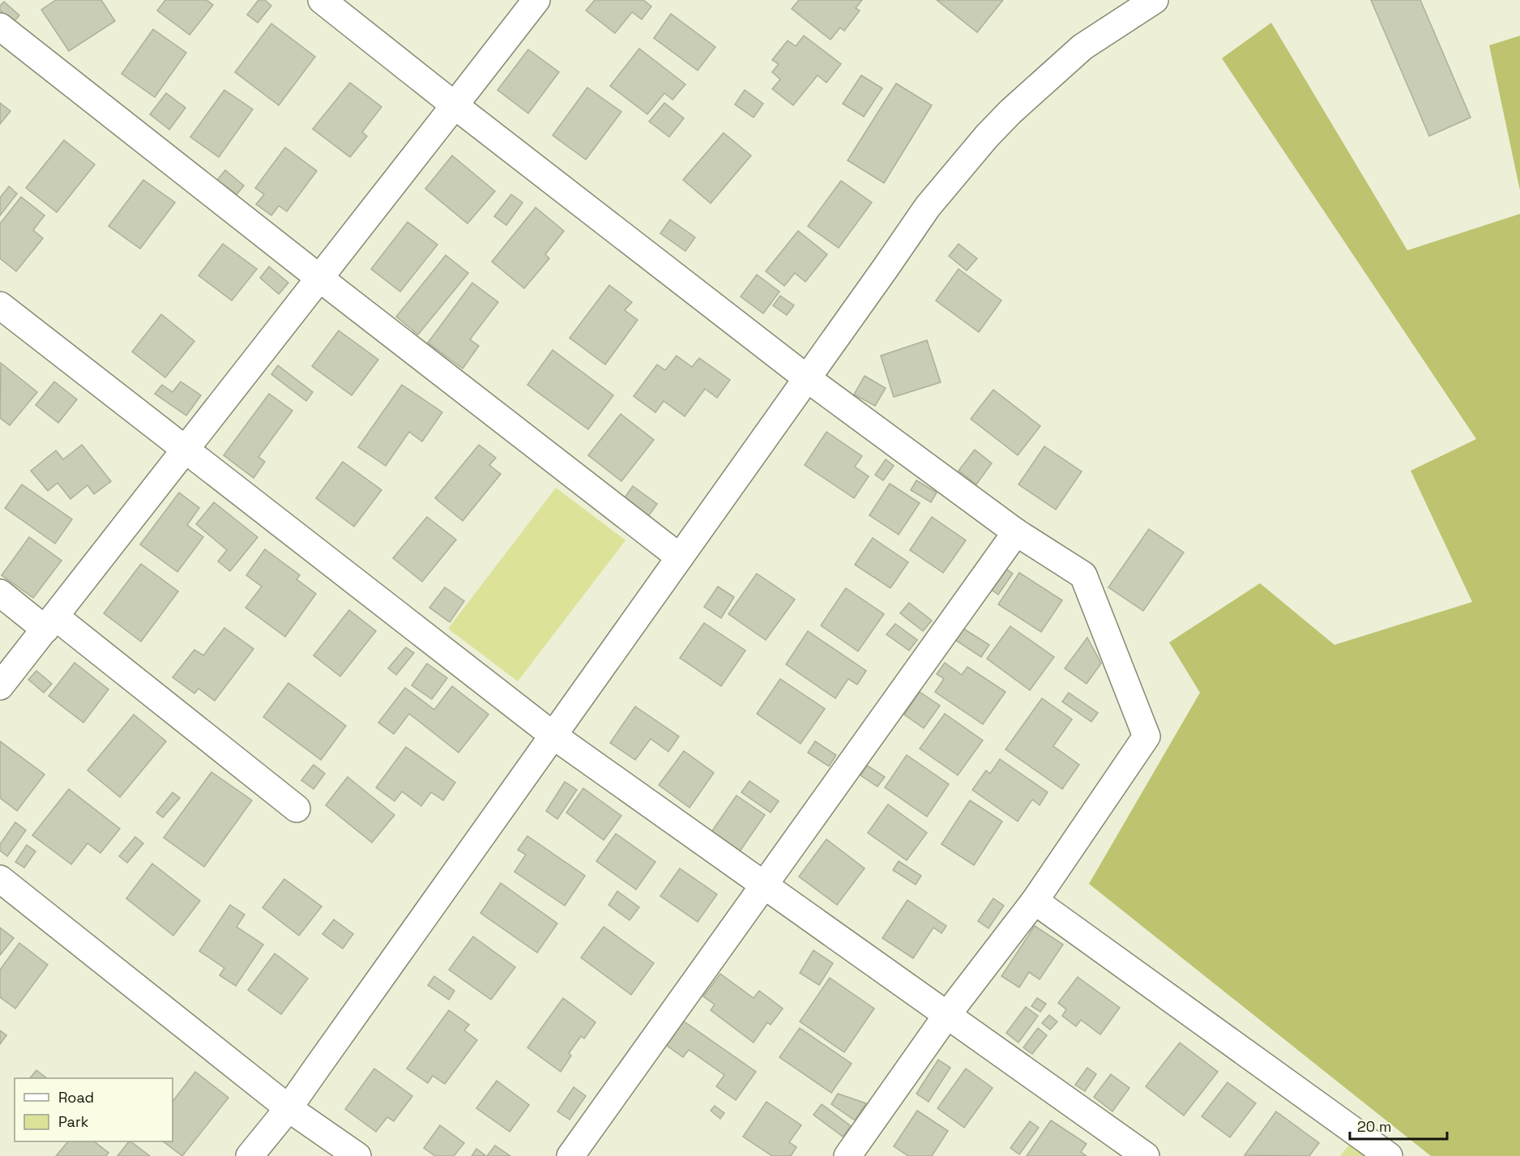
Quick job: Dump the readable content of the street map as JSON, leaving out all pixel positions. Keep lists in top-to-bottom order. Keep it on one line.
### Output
{"legend":["Road","Park"],"scale_bar":"20 m"}
